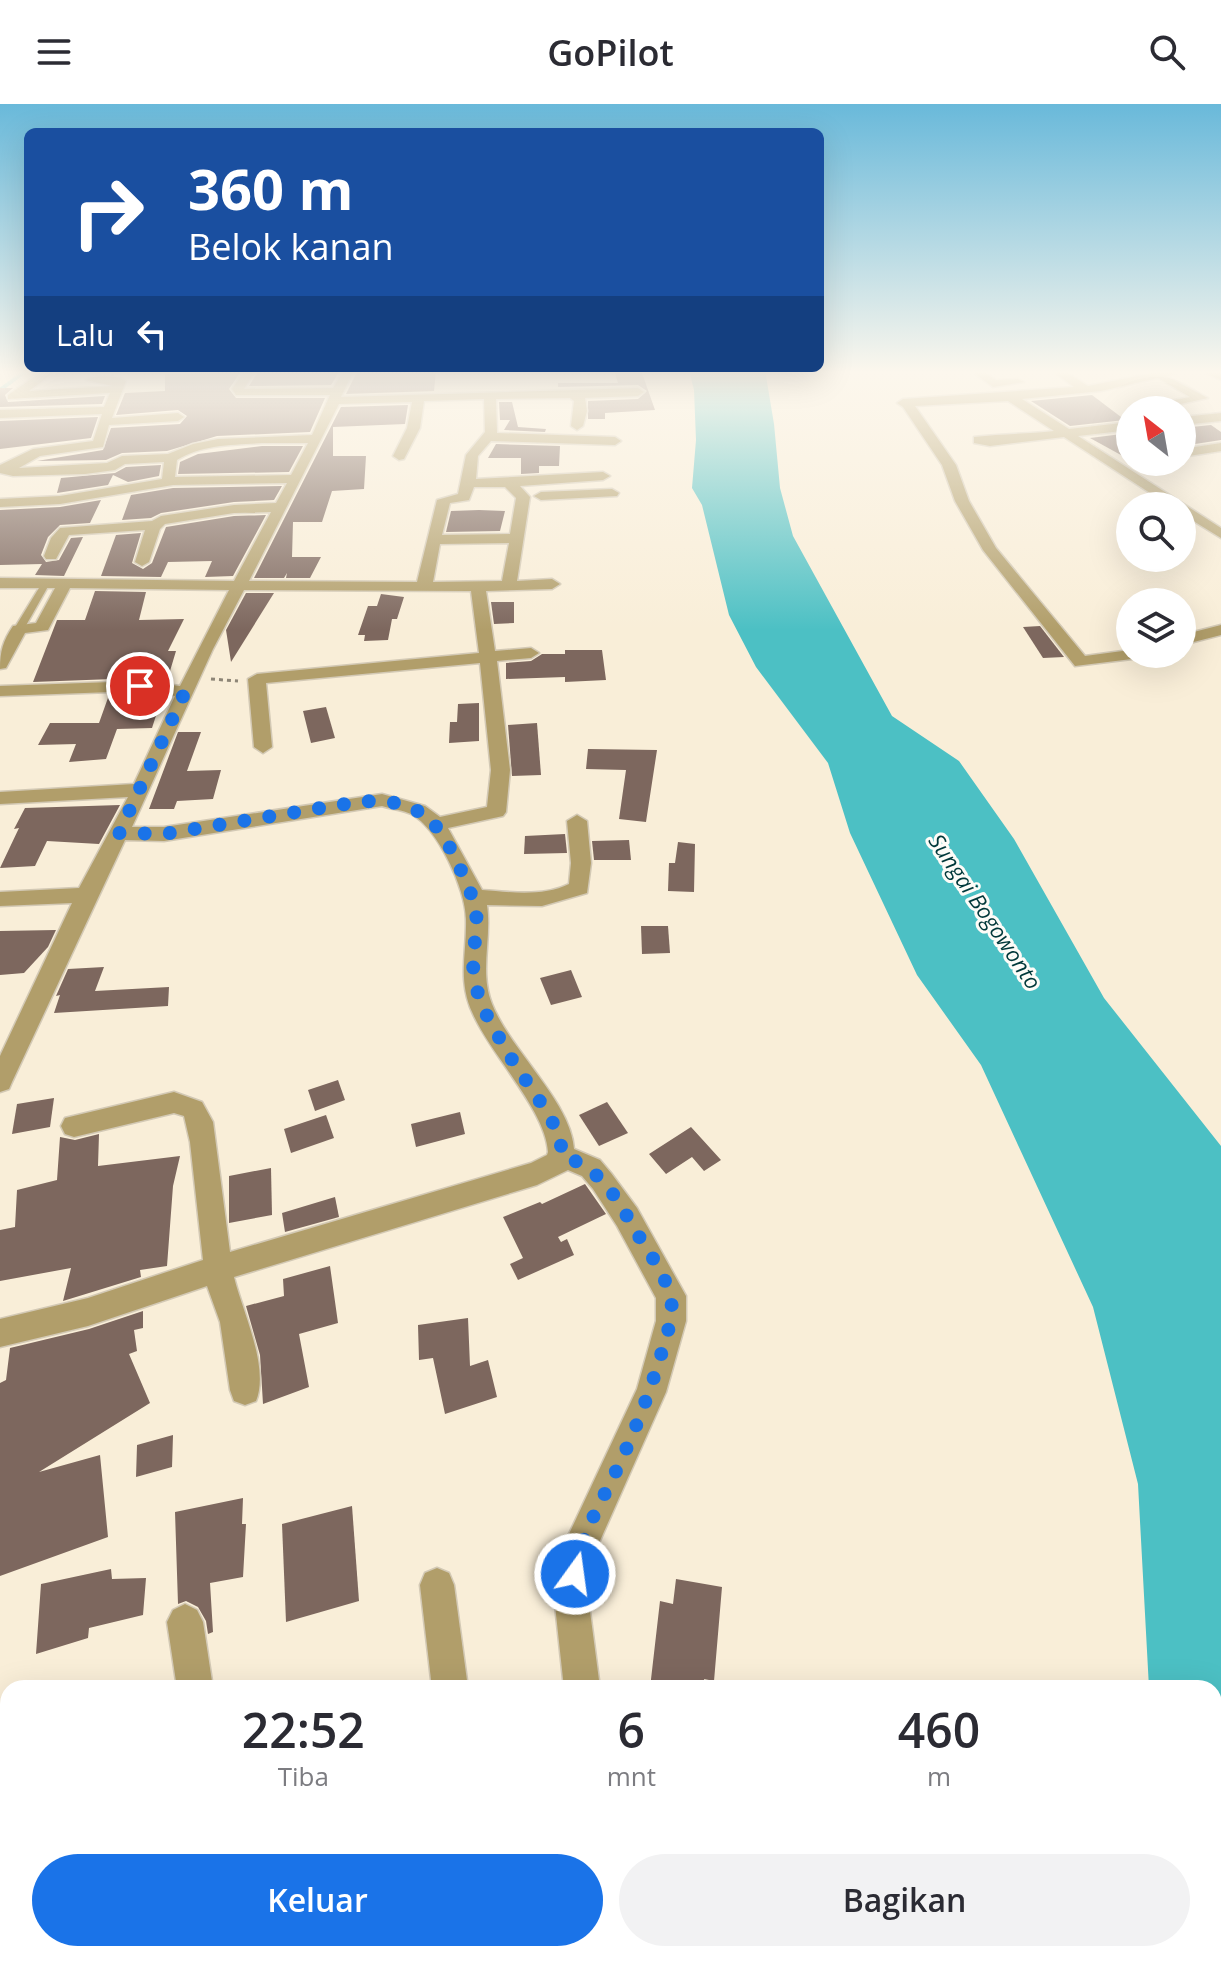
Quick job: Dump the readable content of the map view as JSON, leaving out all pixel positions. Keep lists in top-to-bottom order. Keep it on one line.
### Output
{"water":["Sungai Bogowonto"],"north":"top left","page":{"header":"GoPilot","turn":["360 m","Belok kanan"],"then":"Lalu","eta":["22:52","Tiba","6","mnt","460","m"],"buttons":["Keluar","Bagikan"]}}
